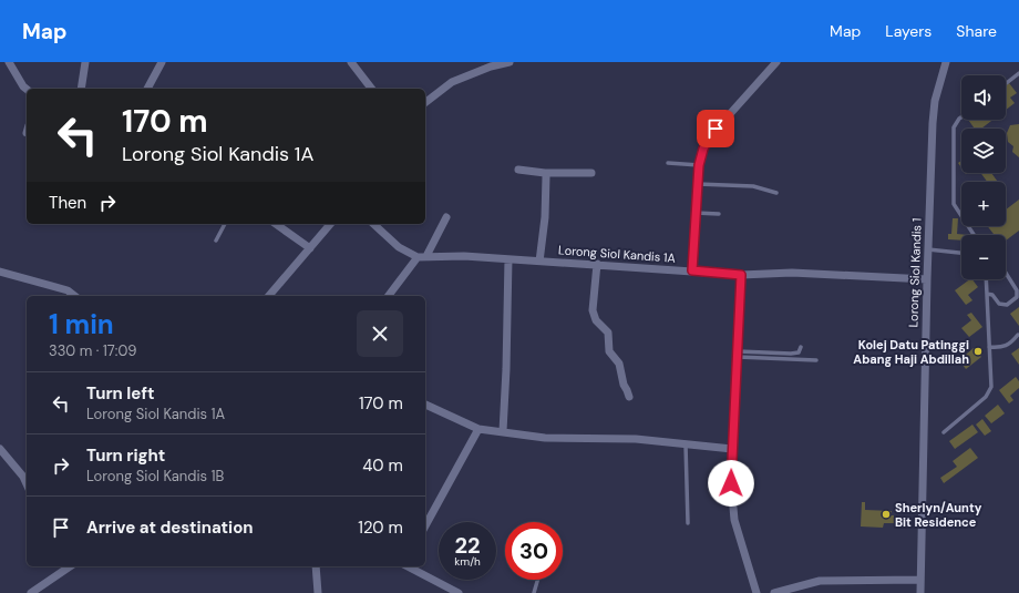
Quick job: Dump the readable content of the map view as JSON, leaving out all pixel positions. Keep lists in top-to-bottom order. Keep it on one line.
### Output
{"streets":{"street":["Lorong Siol Kandis 1A","Lorong Siol Kandis 1"]},"crossings":[["Lorong Siol Kandis 1A","Lorong Siol Kandis 1"]],"places":["Kolej Datu Patinggi Abang Haji Abdillah","Sherlyn/Aunty Bit Residence"],"page":{"header":"Map","nav":["Map","Layers","Share"],"map_buttons":["+","−"],"turn":["170 m","Lorong Siol Kandis 1A"],"then":"Then","heading":["1 min","330 m · 17:09"],"list":[{"name":"Turn left","note":"Lorong Siol Kandis 1A","value":"170 m"},{"name":"Turn right","note":"Lorong Siol Kandis 1B","value":"40 m"},{"name":"Arrive at destination","value":"120 m"}],"speed":"22 km/h","limit":"30"}}
